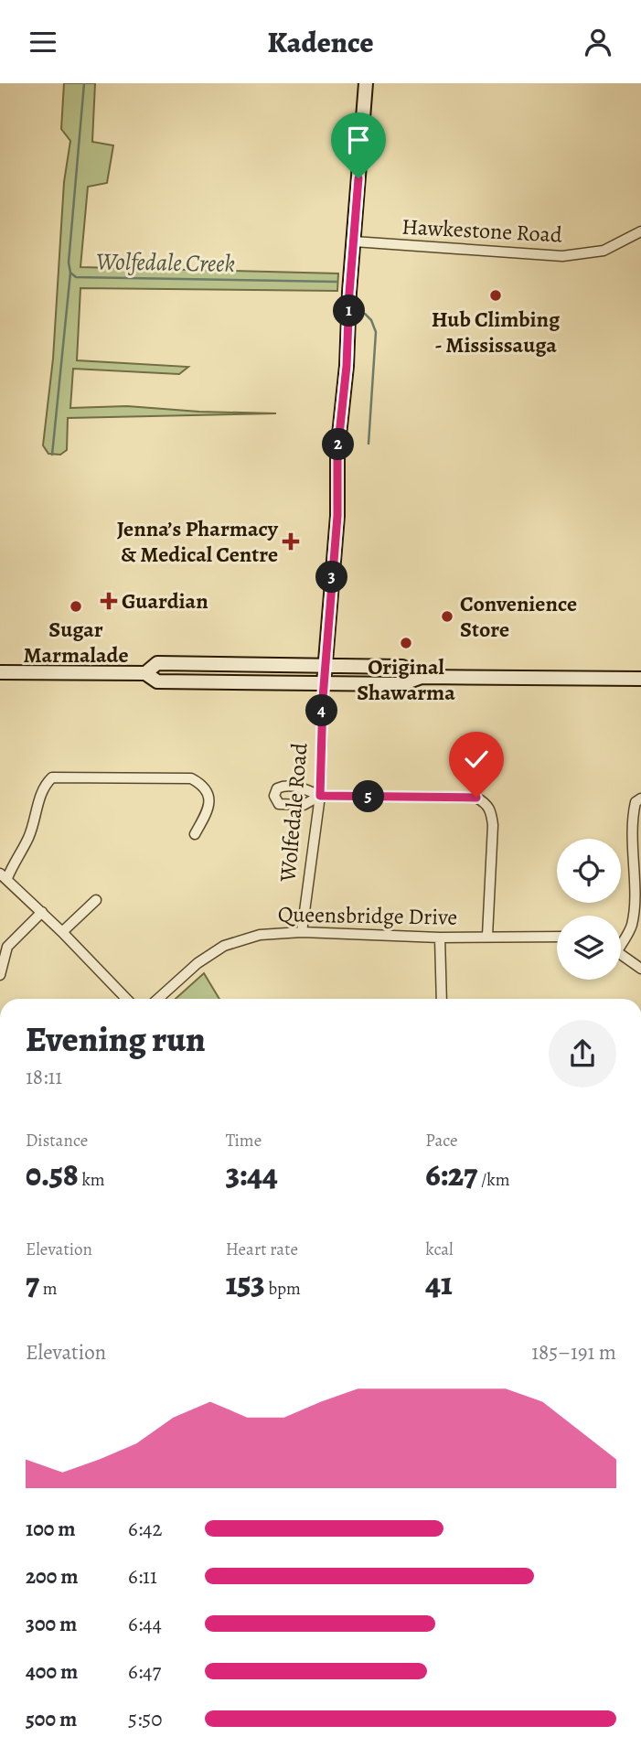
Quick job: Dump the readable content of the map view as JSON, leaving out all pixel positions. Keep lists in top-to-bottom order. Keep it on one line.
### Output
{"streets":{"main road":["Wolfedale Road"],"street":["Hawkestone Road","Queensbridge Drive"]},"crossings":[["Hawkestone Road","Wolfedale Road"],["Wolfedale Road","Queensbridge Drive"]],"water":["Wolfedale Creek"],"places":{"other":["Hub Climbing - Mississauga","Sugar Marmalade","Convenience Store","Original Shawarma"],"health":["Jenna’s Pharmacy & Medical Centre","Guardian"]},"page":{"header":"Kadence","pins":["1","2","3","4","5"],"heading":["Evening run","18:11"],"stats":[["Distance","0.58 km"],["Time","3:44"],["Pace","6:27 /km"],["Elevation","7 m"],["Heart rate","153 bpm"],["kcal","41"]],"chart":["Elevation","185–191 m"],"list":[{"name":"100 m","note":"6:42"},{"name":"200 m","note":"6:11"},{"name":"300 m","note":"6:44"},{"name":"400 m","note":"6:47"},{"name":"500 m","note":"5:50"}]}}
